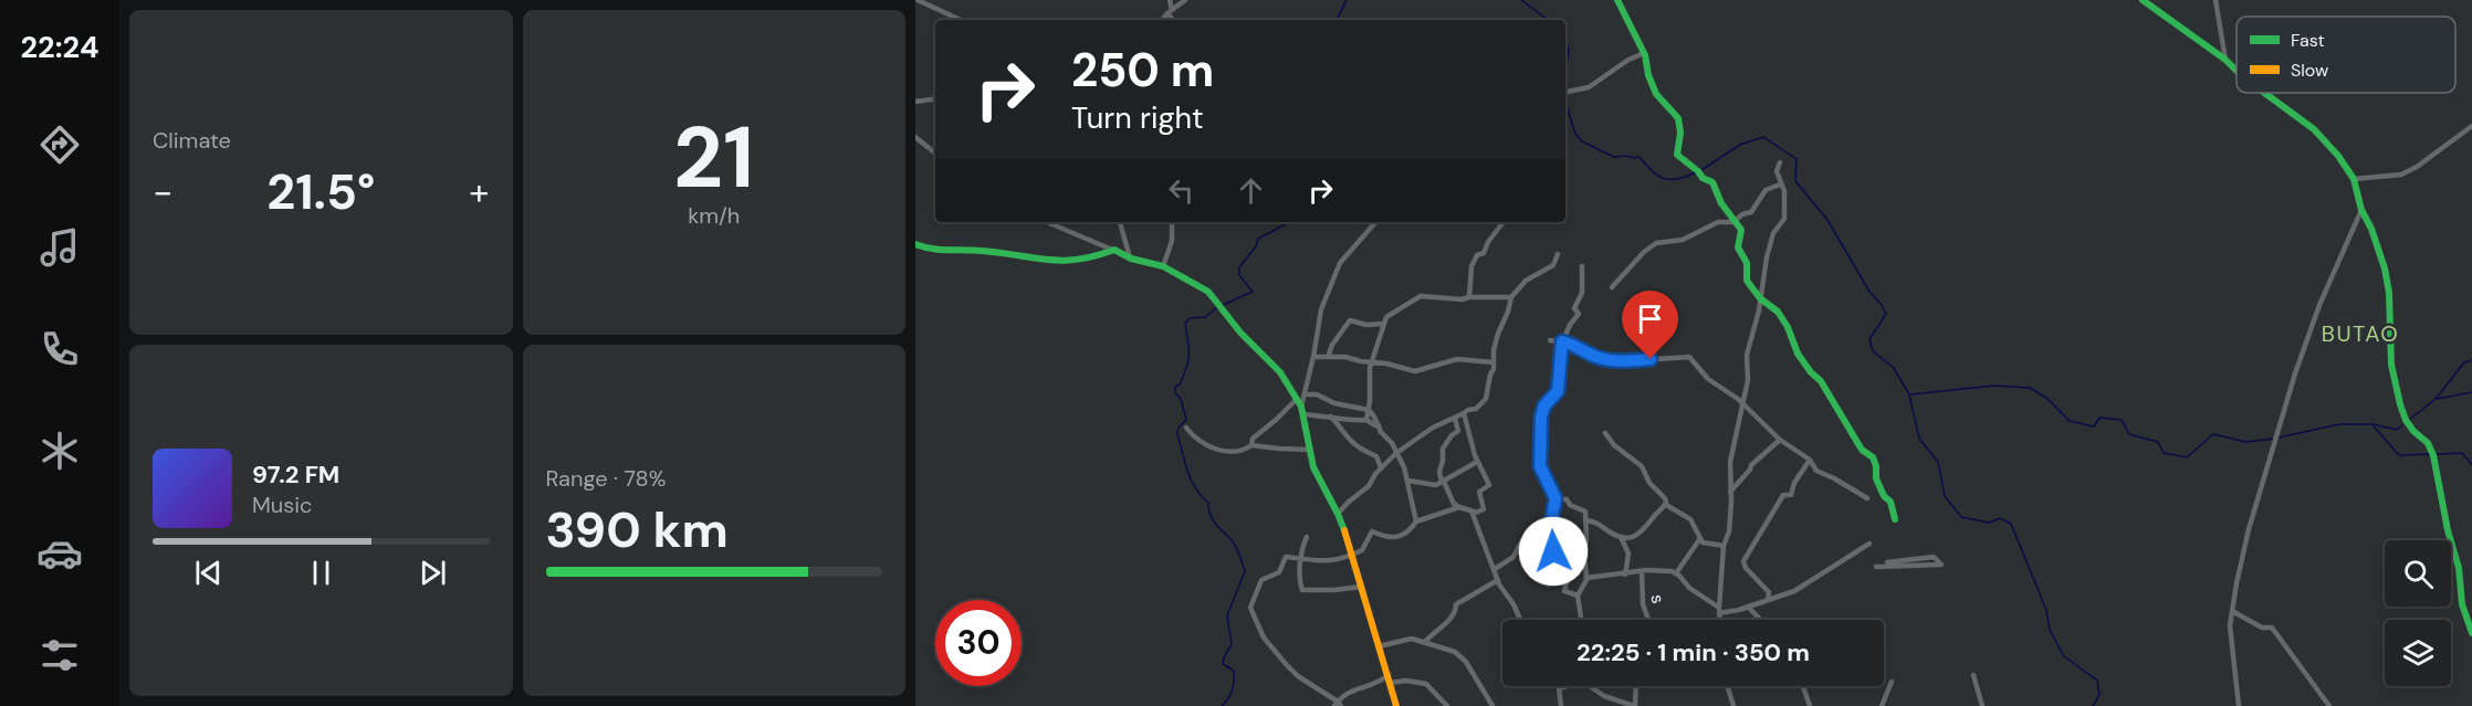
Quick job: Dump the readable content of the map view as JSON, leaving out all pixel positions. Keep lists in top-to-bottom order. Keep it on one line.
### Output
{"streets":{"street":["s"]},"districts":["BUTAO"],"legend":["Fast","Slow"],"page":{"tabs":"22:24","tile":["Climate",["21","km/h"],["Range · 78%","390 km"]],"turn":["250 m","Turn right"],"heat":["−","21.5°","+"],"song":["97.2 FM","Music"],"limit":"30","trip":"22:25 · 1 min · 350 m"}}
